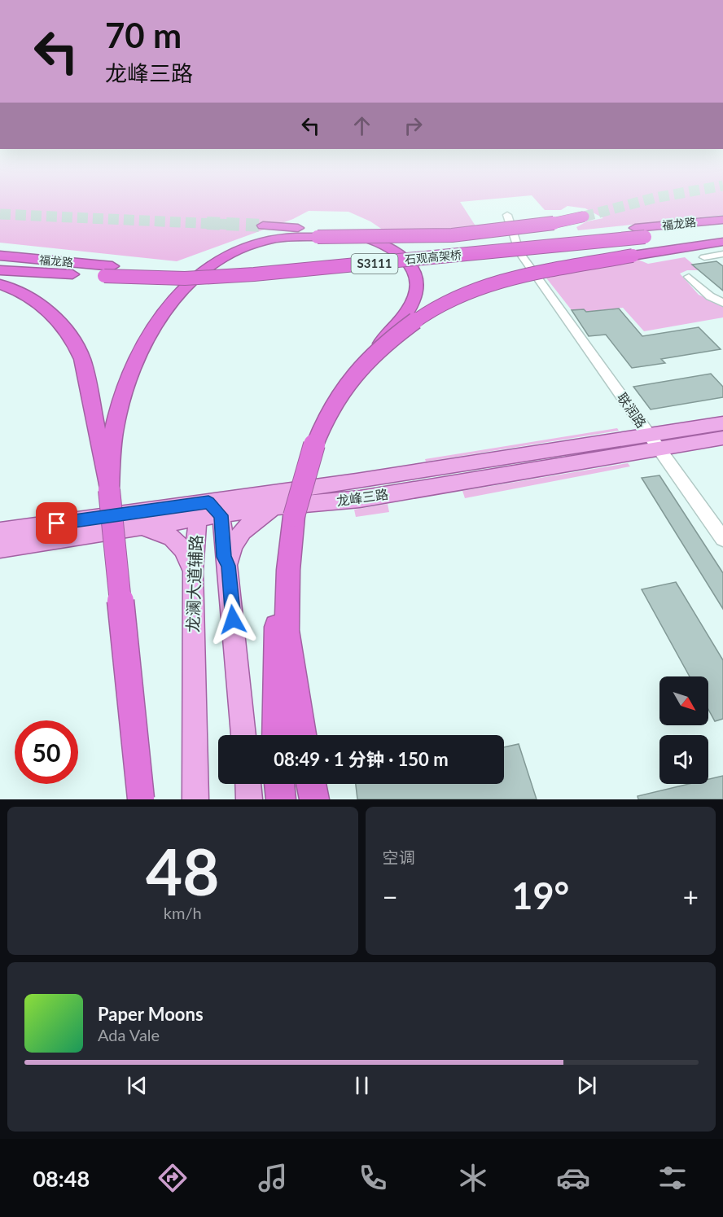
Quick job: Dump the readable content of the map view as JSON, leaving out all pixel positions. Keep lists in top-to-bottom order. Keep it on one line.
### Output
{"streets":{"highway":["福龙路","石观高架桥","S3111"],"main road":["龙峰三路","龙澜大道辅路"],"street":["联润路"]},"crossings":[["福龙路","石观高架桥"],["联润路","龙峰三路"],["龙峰三路","龙澜大道辅路"]],"north":"bottom right","page":{"turn":["70 m","龙峰三路"],"limit":"50","trip":"08:49 · 1 分钟 · 150 m","tile":[["48","km/h"],"空调"],"heat":["−","19°","+"],"song":["Paper Moons","Ada Vale"],"tabs":"08:48"}}
